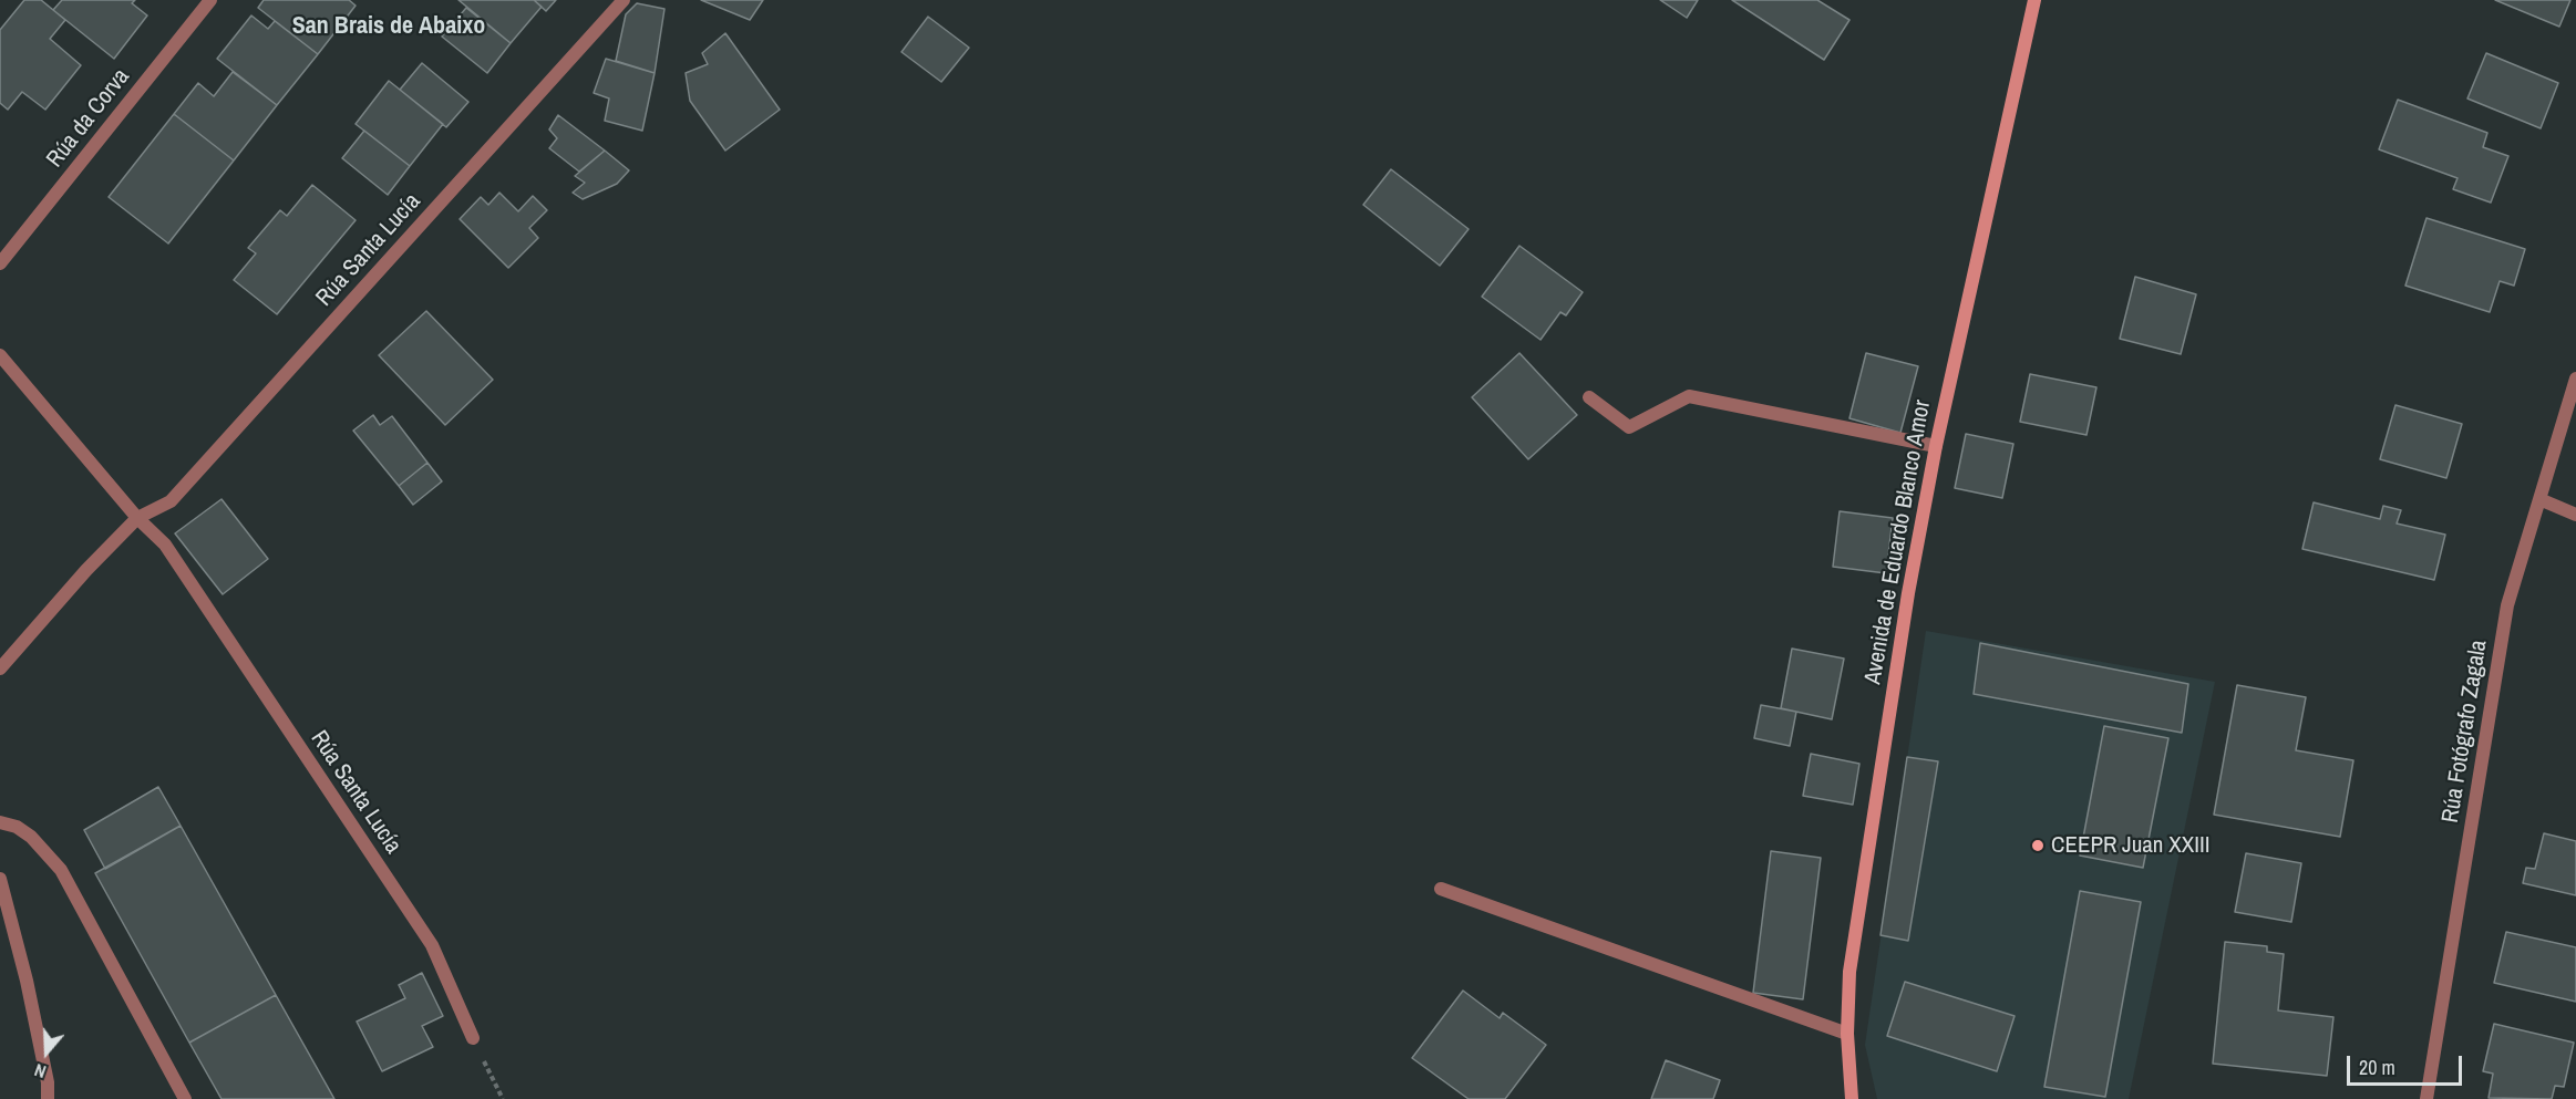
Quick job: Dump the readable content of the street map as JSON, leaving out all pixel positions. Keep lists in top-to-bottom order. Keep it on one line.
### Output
{"streets":{"street":["Rúa da Corva","Rúa Santa Lucía","Avenida de Eduardo Blanco Amor","Rúa Fotógrafo Zagala"]},"districts":["San Brais de Abaixo"],"places":["CEEPR Juan XXIII"],"scale_bar":"20 m","north":"bottom"}
